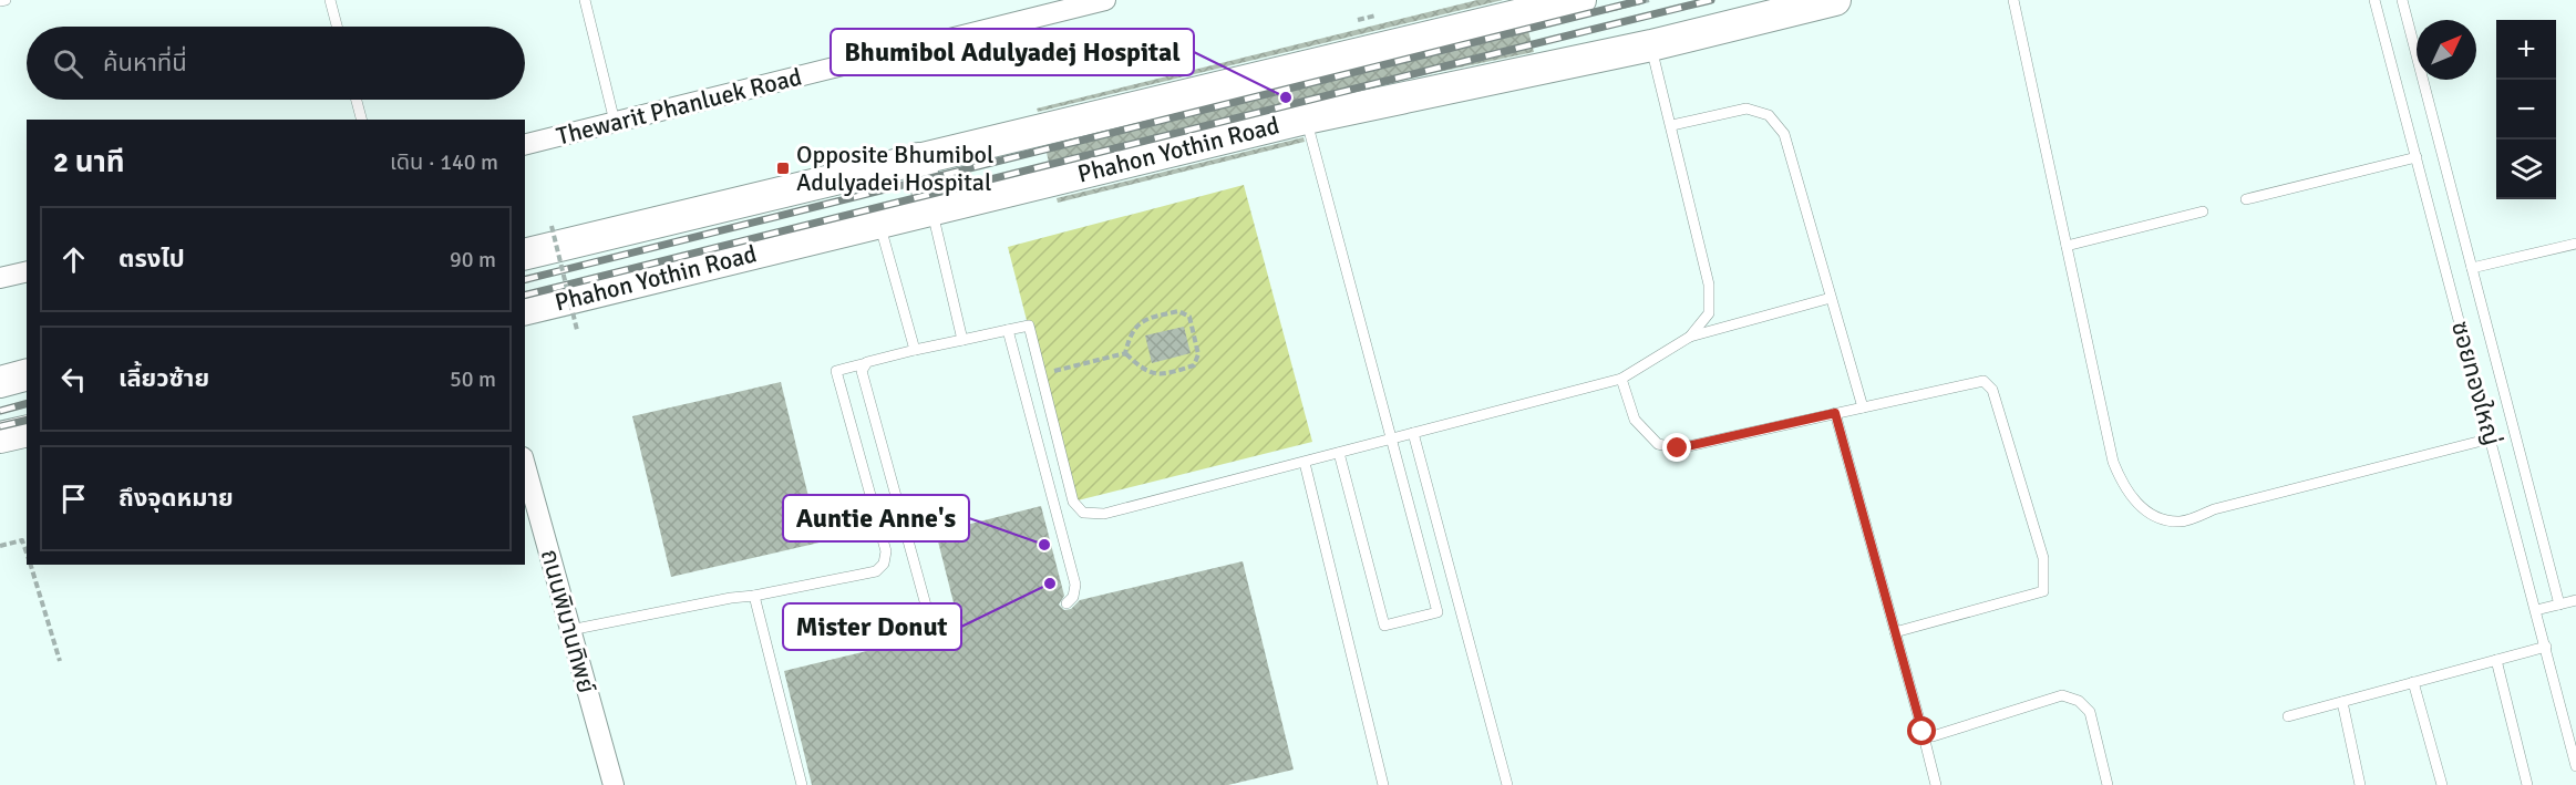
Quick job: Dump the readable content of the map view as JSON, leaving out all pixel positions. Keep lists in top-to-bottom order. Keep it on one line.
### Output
{"streets":{"main road":["Phahon Yothin Road"],"street":["Thewarit Phanluek Road","ถนนพิมานทิพย์"],"lane":["ซอยทองใหญ่"]},"places":{"other":["Bhumibol Adulyadej Hospital","Auntie Anne's","Mister Donut"],"transit":["Opposite Bhumibol Adulyadei Hospital"]},"north":"top right","page":{"map_buttons":["+","−"],"search":"ค้นหาที่นี่","heading":["2 นาที","เดิน · 140 m"],"list":[["ตรงไป","90 m"],["เลี้ยวซ้าย","50 m"],"ถึงจุดหมาย"]}}
